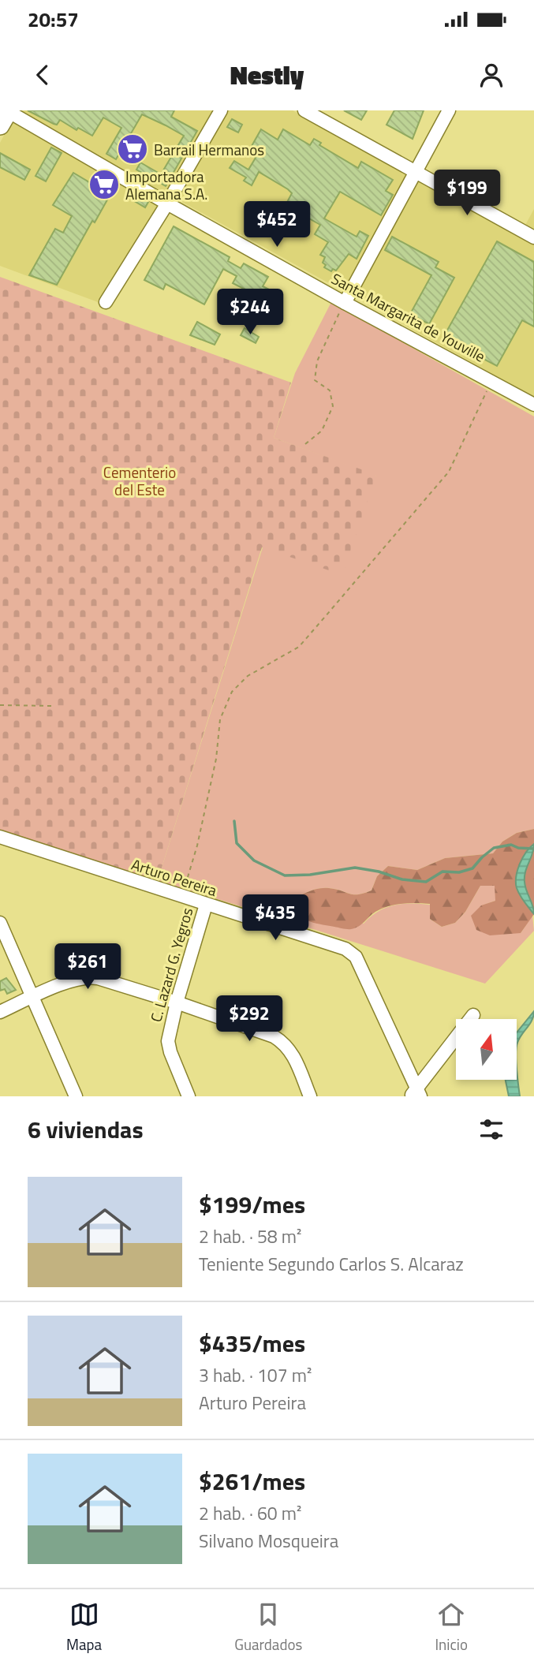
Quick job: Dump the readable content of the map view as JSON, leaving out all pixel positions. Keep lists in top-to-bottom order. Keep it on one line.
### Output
{"streets":{"street":["Santa Margarita de Youville","Arturo Pereira","C. Lazard G. Yegros"]},"crossings":[["Arturo Pereira","C. Lazard G. Yegros"]],"parks":["Cementerio del Este"],"places":{"supermarket":["Barrail Hermanos","Importadora Alemana S.A."]},"north":"top","page":{"status":"20:57","header":"Nestly","price":["$199","$452","$244","$435","$261","$292"],"heading":"6 viviendas","list":[{"name":"$199/mes","note":"2 hab. · 58 m² · Teniente Segundo Carlos S. Alcaraz"},{"name":"$435/mes","note":"3 hab. · 107 m² · Arturo Pereira"},{"name":"$261/mes","note":"2 hab. · 60 m² · Silvano Mosqueira"}],"tabs":["Mapa","Guardados","Inicio"]}}
